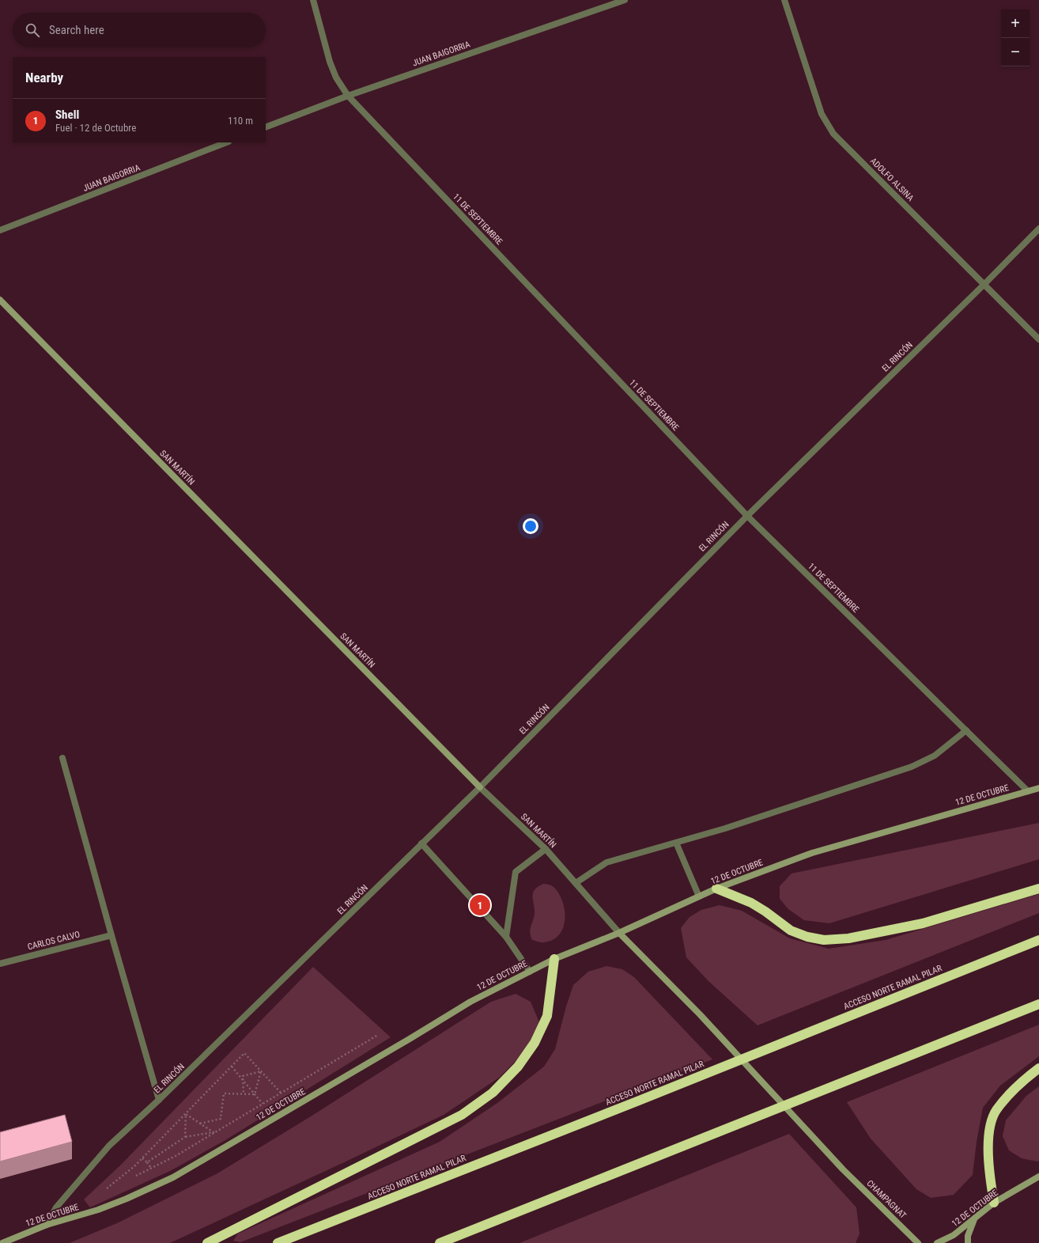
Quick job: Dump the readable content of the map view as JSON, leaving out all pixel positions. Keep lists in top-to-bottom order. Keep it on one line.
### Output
{"streets":{"highway":["ACCESO NORTE RAMAL PILAR"],"street":["JUAN BAIGORRIA","ADOLFO ALSINA","11 DE SEPTIEMBRE","EL RINCÓN","SAN MARTÍN","12 DE OCTUBRE","CARLOS CALVO","CHAMPAGNAT"]},"crossings":[["JUAN BAIGORRIA","11 DE SEPTIEMBRE"],["ADOLFO ALSINA","EL RINCÓN"],["11 DE SEPTIEMBRE","EL RINCÓN"],["11 DE SEPTIEMBRE","12 DE OCTUBRE"],["EL RINCÓN","SAN MARTÍN"],["EL RINCÓN","12 DE OCTUBRE"],["SAN MARTÍN","12 DE OCTUBRE"],["SAN MARTÍN","CHAMPAGNAT"]],"page":{"map_buttons":["+","−"],"search":"Search here","heading":"Nearby","list":[{"mark":"1","name":"Shell","note":"Fuel · 12 de Octubre","value":"110 m"}],"pins":"1"}}
